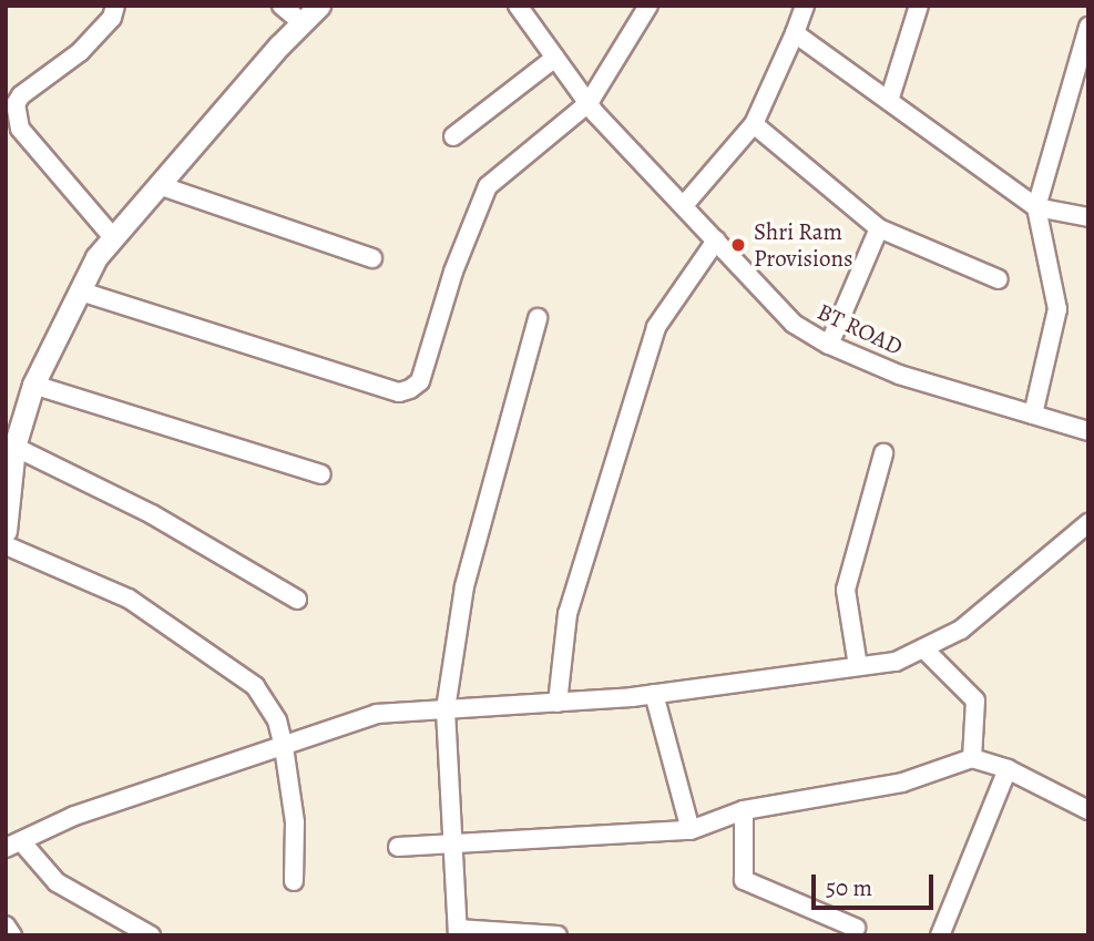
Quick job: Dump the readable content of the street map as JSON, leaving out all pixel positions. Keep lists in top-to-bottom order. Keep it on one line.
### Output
{"streets":{"street":["BT ROAD"]},"places":["Shri Ram Provisions"],"scale_bar":"50 m"}
